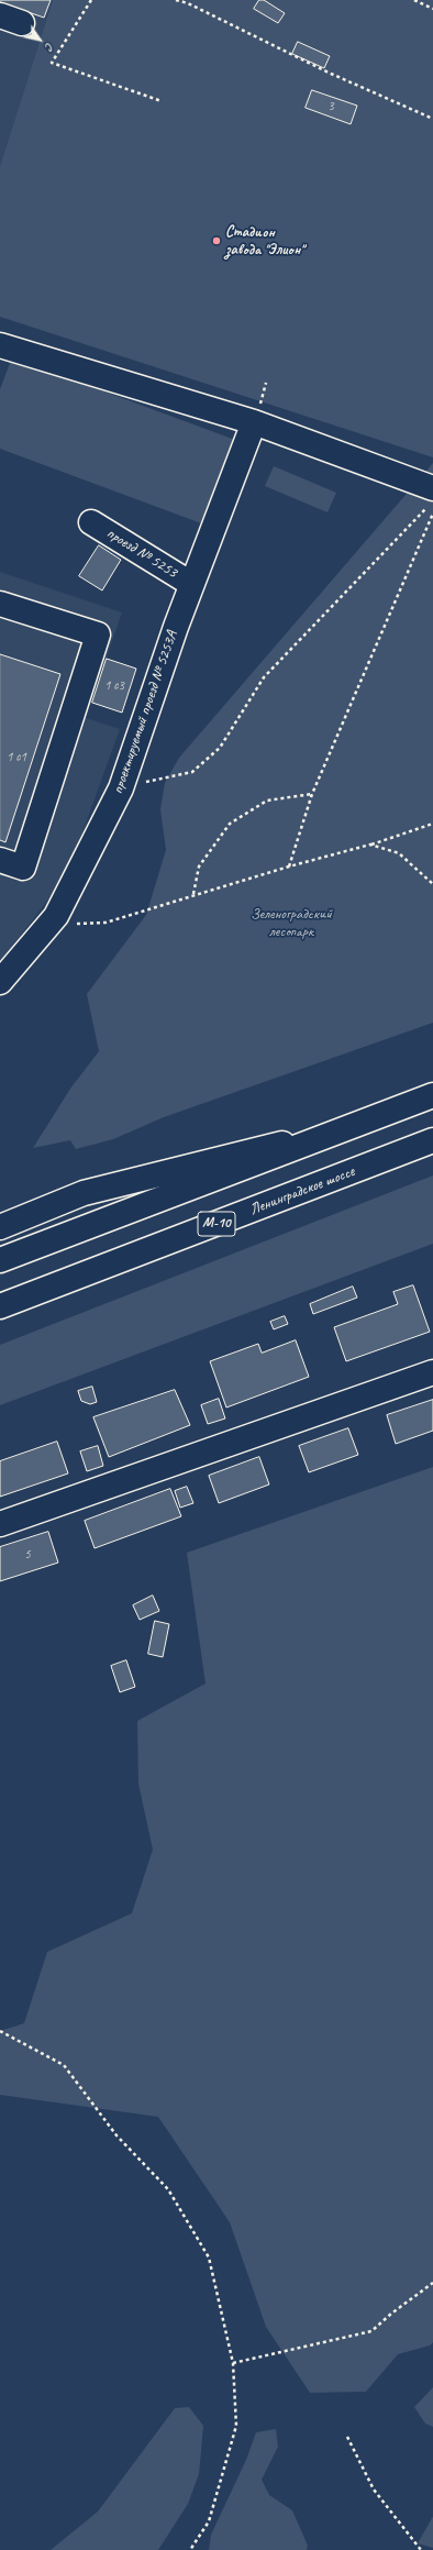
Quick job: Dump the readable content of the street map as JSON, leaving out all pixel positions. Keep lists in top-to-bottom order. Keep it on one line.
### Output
{"streets":{"main road":["проезд № 5253","проектируемый проезд № 5253А","Ленинградское шоссе","М-10"]},"crossings":[["проезд № 5253","проектируемый проезд № 5253А"]],"parks":["Зеленоградский лесопарк"],"places":["Стадион завода \"Элион\""],"house_numbers":["3","1 с3","1 с1","5"],"north":"bottom right"}
